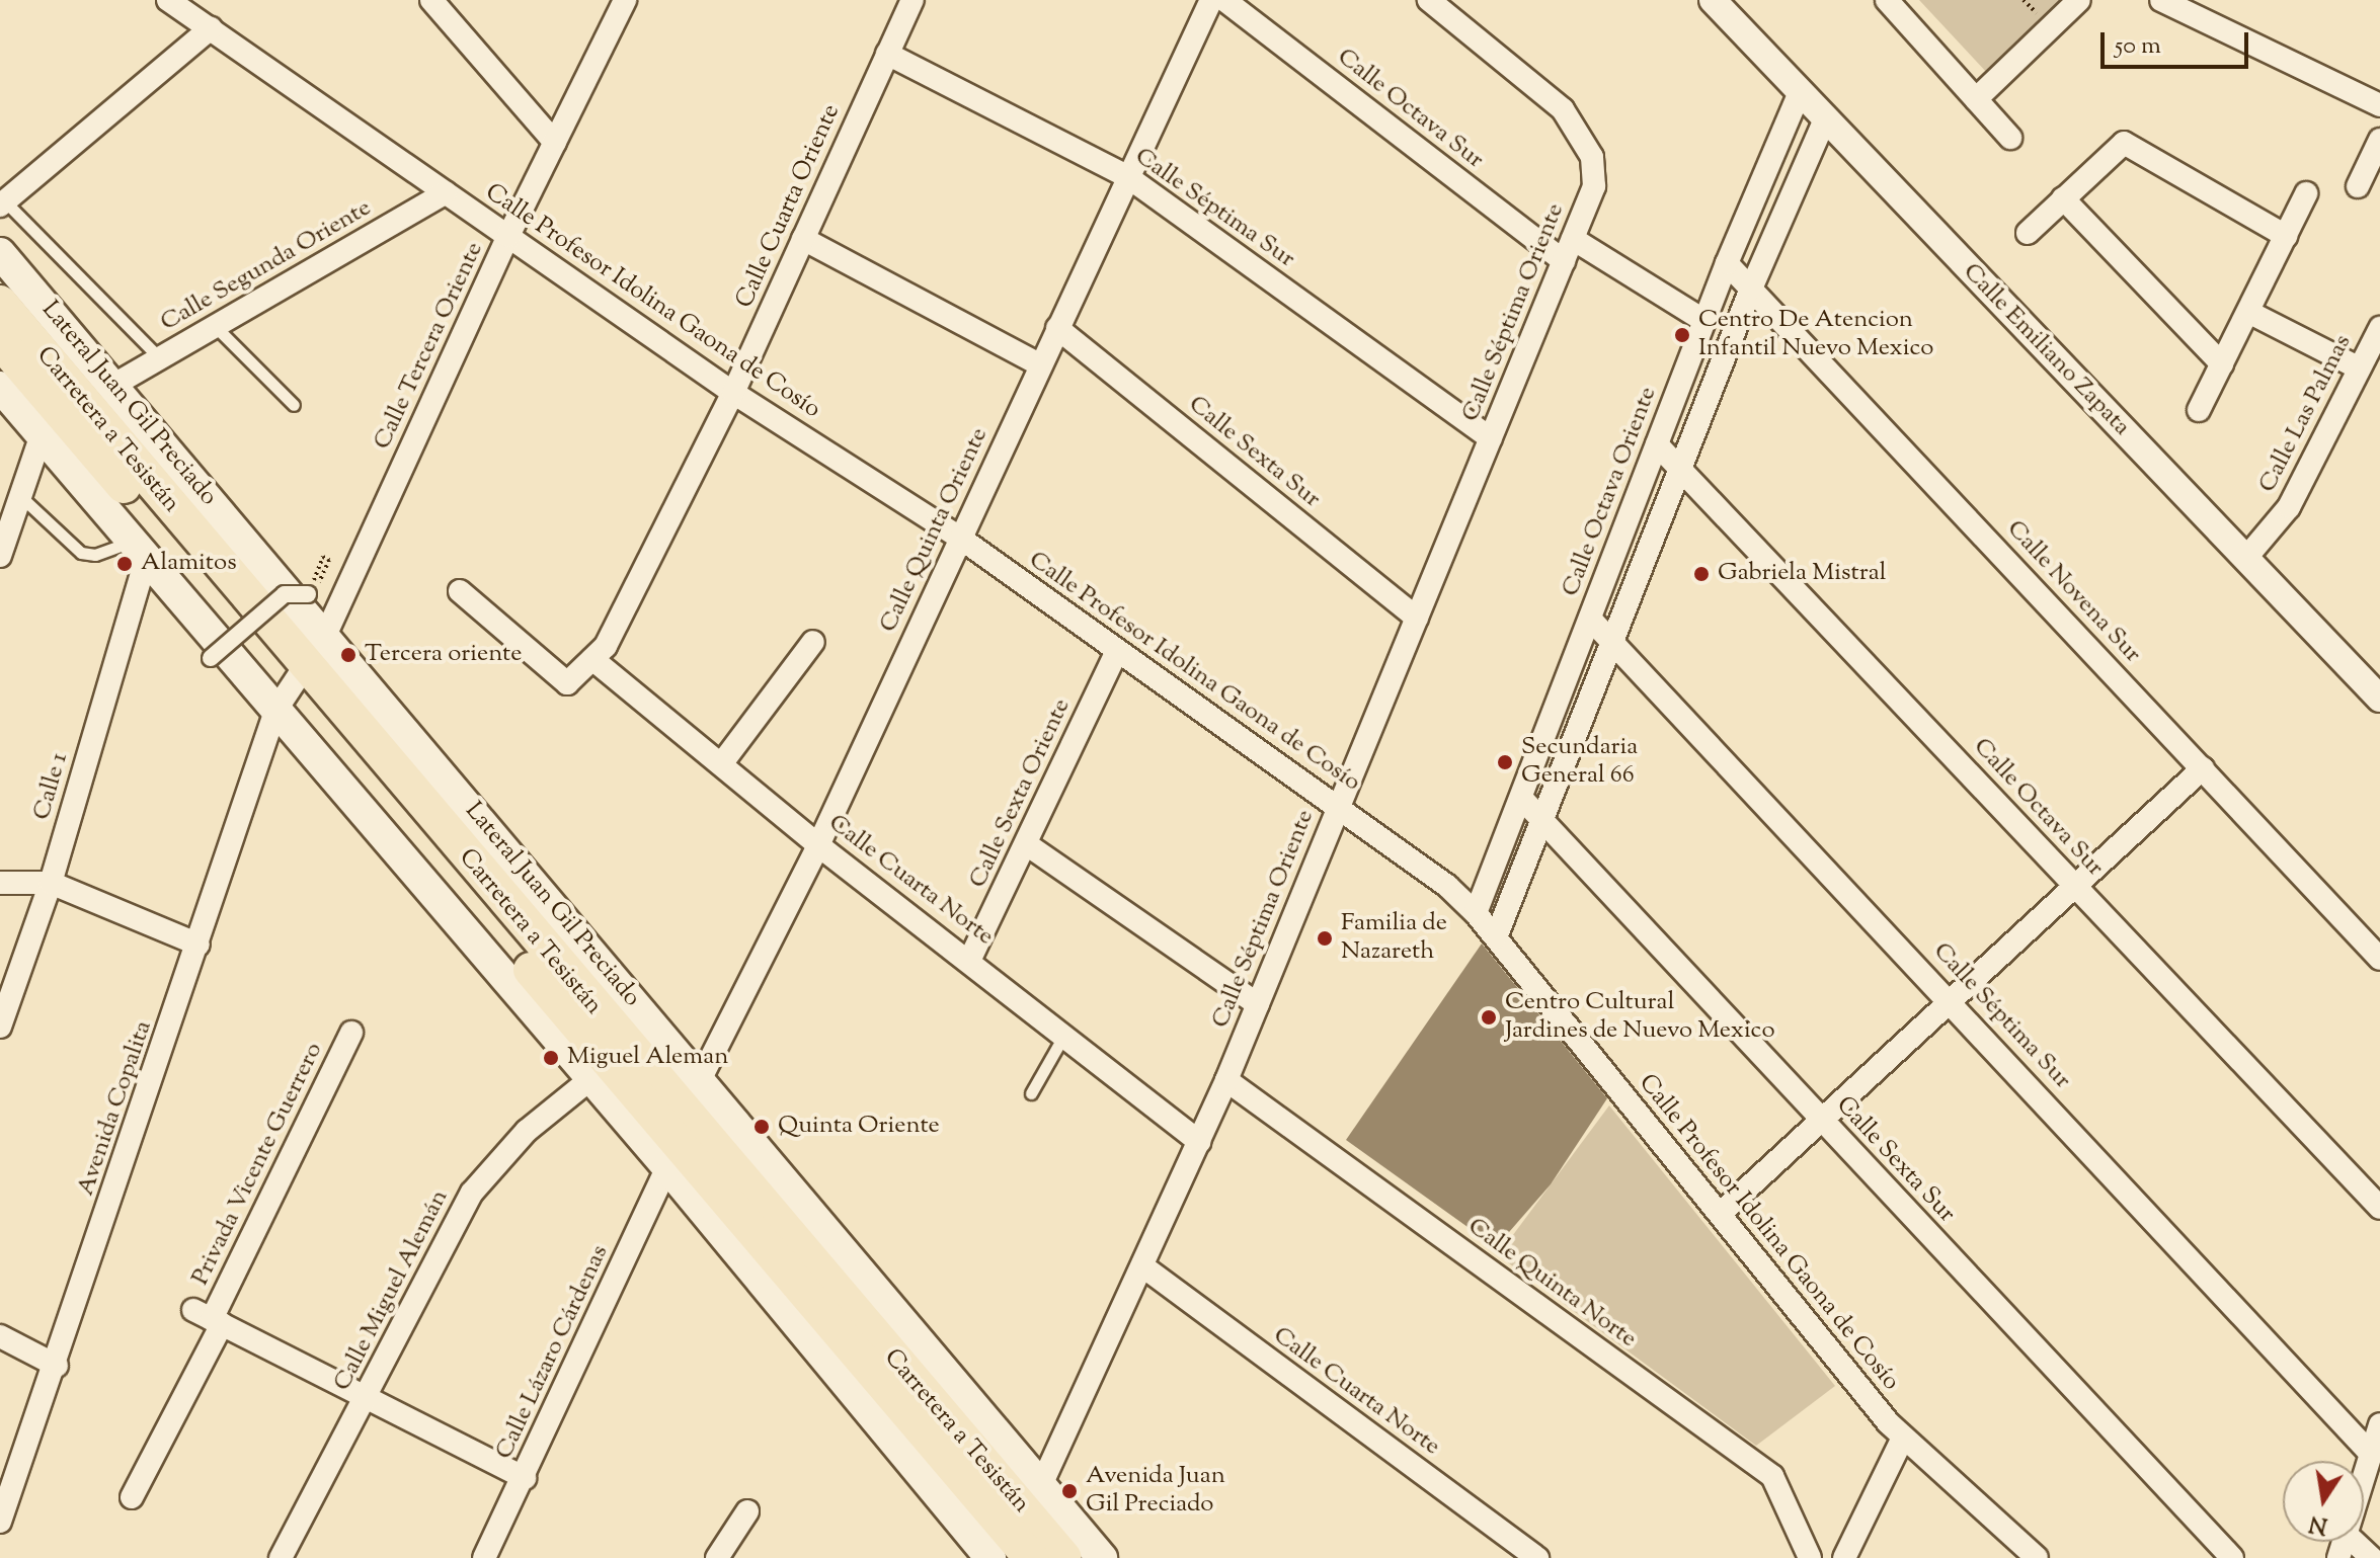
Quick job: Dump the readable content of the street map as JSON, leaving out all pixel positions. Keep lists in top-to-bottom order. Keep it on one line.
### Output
{"streets":{"main road":["Lateral Juan Gil Preciado","Carretera a Tesistán"],"street":["Calle Octava Sur","Calle Cuarta Oriente","Calle Séptima Sur","Calle Segunda Oriente","Calle Profesor Idolina Gaona de Cosío","Calle Séptima Oriente","Calle Tercera Oriente","Calle Emiliano Zapata","Calle Las Palmas","Calle Sexta Sur","Calle Octava Oriente","Calle Quinta Oriente","Calle Novena Sur","Calle 1","Calle Sexta Oriente","Calle Cuarta Norte","Avenida Copalita","Privada Vicente Guerrero","Calle Quinta Norte","Calle Miguel Alemán","Calle Lázaro Cárdenas"]},"crossings":[["Calle Octava Sur","Calle Séptima Oriente"],["Calle Octava Sur","Calle Octava Oriente"],["Calle Cuarta Oriente","Calle Séptima Sur"],["Calle Cuarta Oriente","Calle Profesor Idolina Gaona de Cosío"],["Calle Cuarta Oriente","Calle Cuarta Norte"],["Calle Séptima Sur","Calle Séptima Oriente"],["Calle Séptima Sur","Calle Octava Oriente"],["Calle Séptima Sur","Calle Quinta Oriente"],["Calle Segunda Oriente","Calle Profesor Idolina Gaona de Cosío"],["Calle Segunda Oriente","Lateral Juan Gil Preciado"],["Calle Profesor Idolina Gaona de Cosío","Calle Séptima Oriente"],["Calle Profesor Idolina Gaona de Cosío","Calle Tercera Oriente"],["Calle Profesor Idolina Gaona de Cosío","Calle Octava Oriente"],["Calle Profesor Idolina Gaona de Cosío","Calle Quinta Oriente"],["Calle Profesor Idolina Gaona de Cosío","Calle Sexta Oriente"],["Calle Séptima Oriente","Lateral Juan Gil Preciado"],["Calle Séptima Oriente","Calle Sexta Sur"],["Calle Séptima Oriente","Calle Cuarta Norte"],["Calle Séptima Oriente","Calle Quinta Norte"],["Calle Tercera Oriente","Lateral Juan Gil Preciado"],["Calle Tercera Oriente","Carretera a Tesistán"],["Calle Tercera Oriente","Avenida Copalita"],["Calle Emiliano Zapata","Calle Las Palmas"],["Calle Emiliano Zapata","Calle Octava Oriente"],["Lateral Juan Gil Preciado","Calle Quinta Oriente"],["Carretera a Tesistán","Avenida Copalita"],["Calle Sexta Sur","Calle Octava Oriente"],["Calle Sexta Sur","Calle Quinta Oriente"],["Calle Octava Oriente","Calle Novena Sur"],["Calle Quinta Oriente","Calle Cuarta Norte"],["Calle Sexta Oriente","Calle Cuarta Norte"]],"places":["Centro De Atencion Infantil Nuevo Mexico","Alamitos","Gabriela Mistral","Tercera oriente","Secundaria General 66","Familia de Nazareth","Centro Cultural Jardines de Nuevo Mexico","Miguel Aleman","Quinta Oriente","Avenida Juan Gil Preciado"],"scale_bar":"50 m","north":"bottom"}
